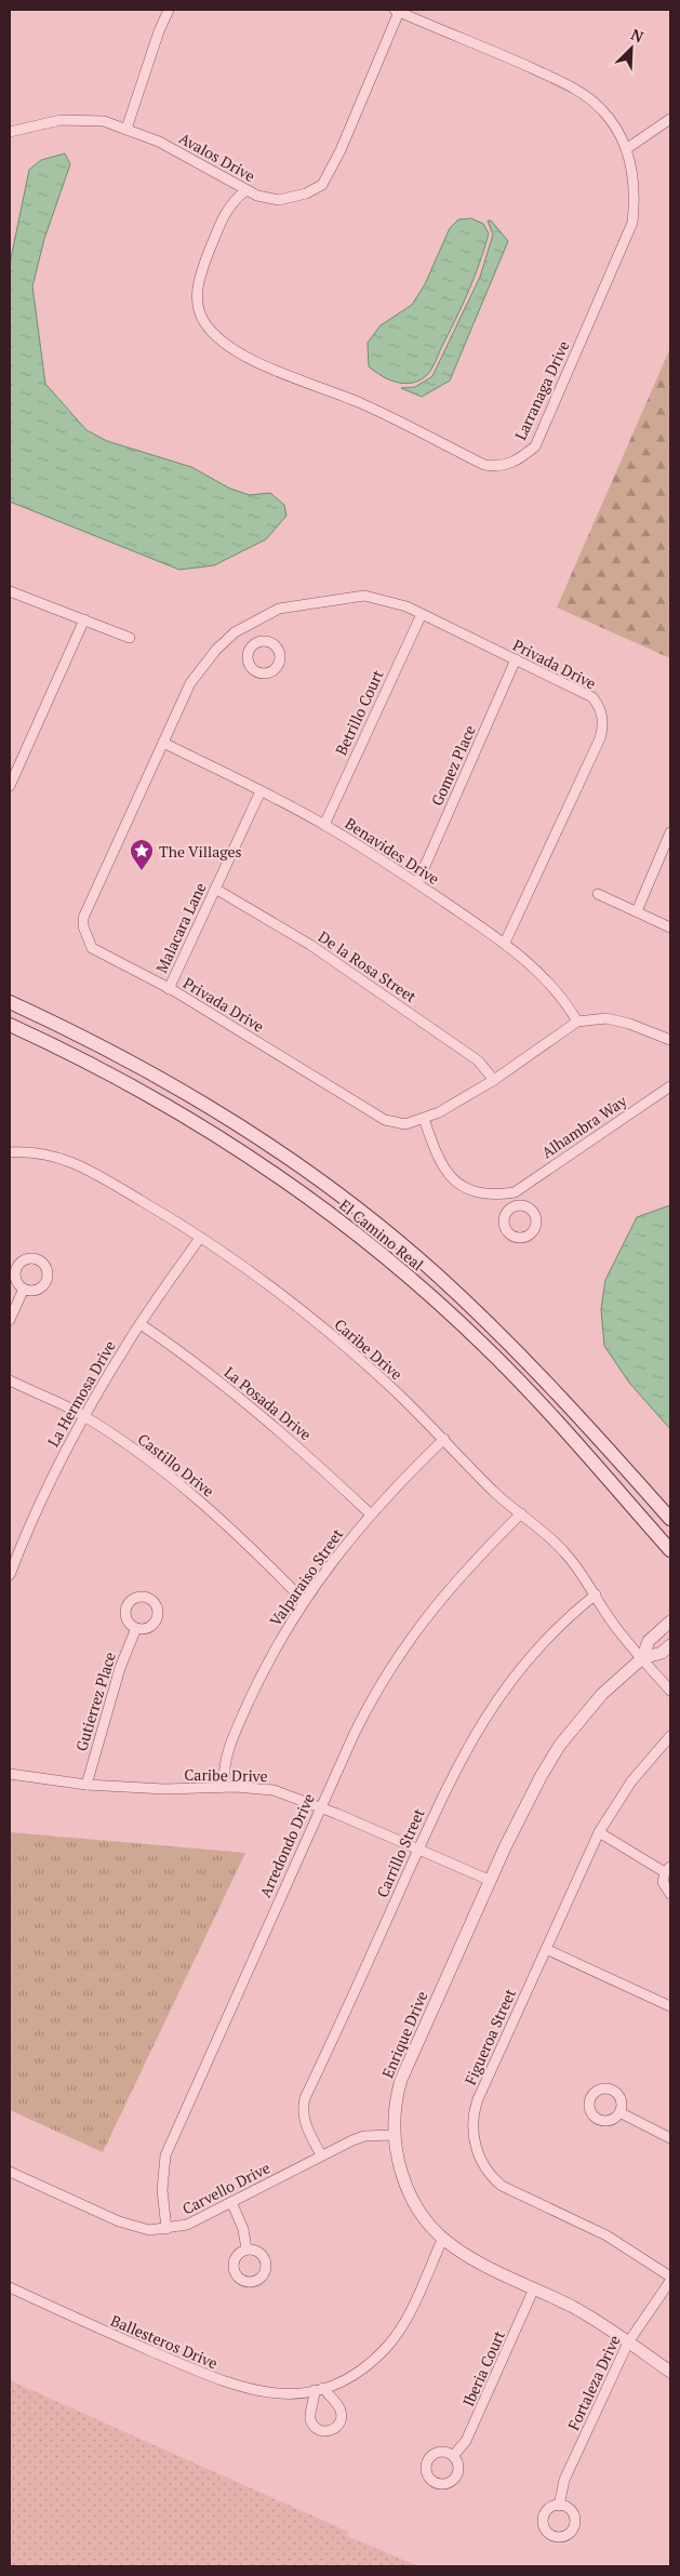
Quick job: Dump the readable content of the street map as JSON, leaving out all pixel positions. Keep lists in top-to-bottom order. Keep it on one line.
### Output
{"streets":{"main road":["El Camino Real"],"street":["Avalos Drive","Larranaga Drive","Privada Drive","Betrillo Court","Gomez Place","Benavides Drive","Malacara Lane","De la Rosa Street","Alhambra Way","Caribe Drive","La Hermosa Drive","La Posada Drive","Castillo Drive","Valparaiso Street","Gutierrez Place","Arredondo Drive","Carrillo Street","Enrique Drive","Figueroa Street","Carvello Drive","Ballesteros Drive","Iberia Court","Fortaleza Drive"]},"crossings":[["Avalos Drive","Larranaga Drive"],["Privada Drive","Betrillo Court"],["Privada Drive","Gomez Place"],["Privada Drive","Benavides Drive"],["Privada Drive","Malacara Lane"],["Privada Drive","De la Rosa Street"],["Betrillo Court","Benavides Drive"],["Gomez Place","Benavides Drive"],["Benavides Drive","Malacara Lane"],["Malacara Lane","De la Rosa Street"],["Caribe Drive","La Hermosa Drive"],["Caribe Drive","Valparaiso Street"],["Caribe Drive","Gutierrez Place"],["Caribe Drive","Arredondo Drive"],["Caribe Drive","Carrillo Street"],["Caribe Drive","Enrique Drive"],["La Hermosa Drive","La Posada Drive"],["La Hermosa Drive","Castillo Drive"],["La Posada Drive","Valparaiso Street"],["Castillo Drive","Valparaiso Street"],["Arredondo Drive","Carvello Drive"],["Carrillo Street","Carvello Drive"],["Enrique Drive","Carvello Drive"],["Enrique Drive","Ballesteros Drive"],["Enrique Drive","Iberia Court"],["Enrique Drive","Fortaleza Drive"],["Figueroa Street","Fortaleza Drive"]],"places":{"place":["The Villages"]},"north":"top right"}
